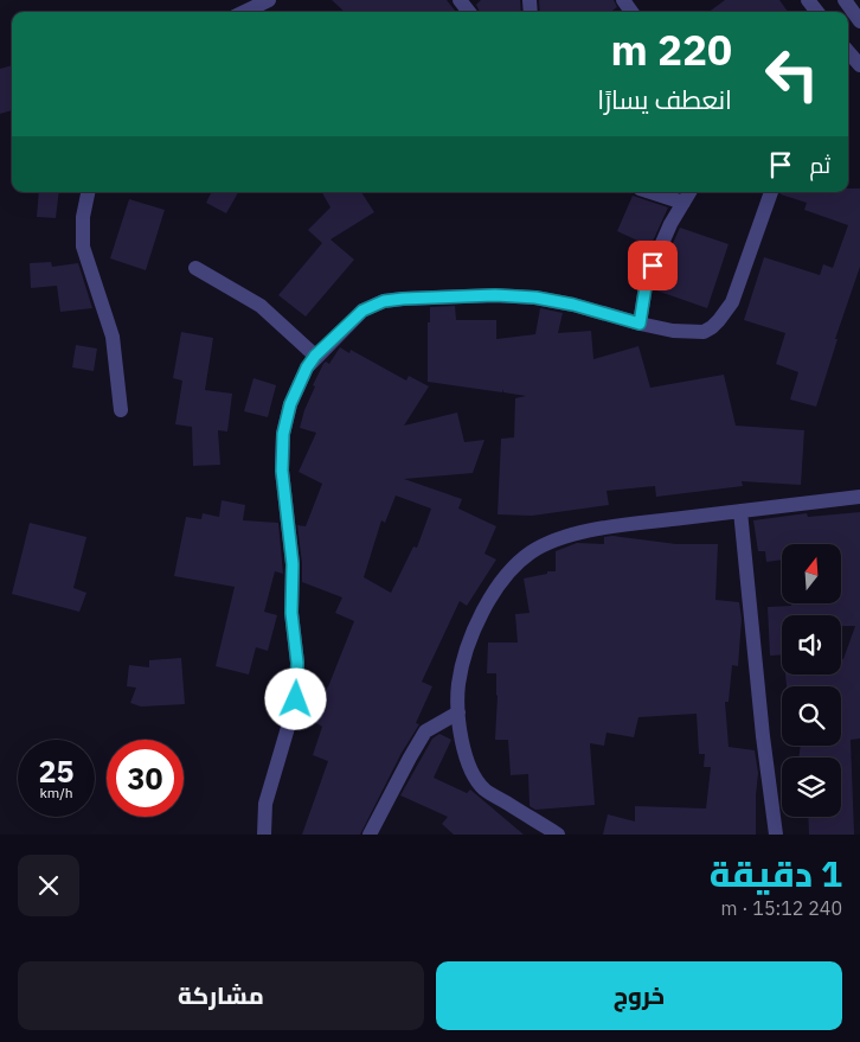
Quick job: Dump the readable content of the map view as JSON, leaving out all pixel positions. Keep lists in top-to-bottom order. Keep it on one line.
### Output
{"north":"top","page":{"turn":["220 m","انعطف يسارًا"],"then":"ثم","speed":"25 km/h","limit":"30","heading":["1 دقيقة","240 m · 15:12"],"buttons":["خروج","مشاركة"]}}
